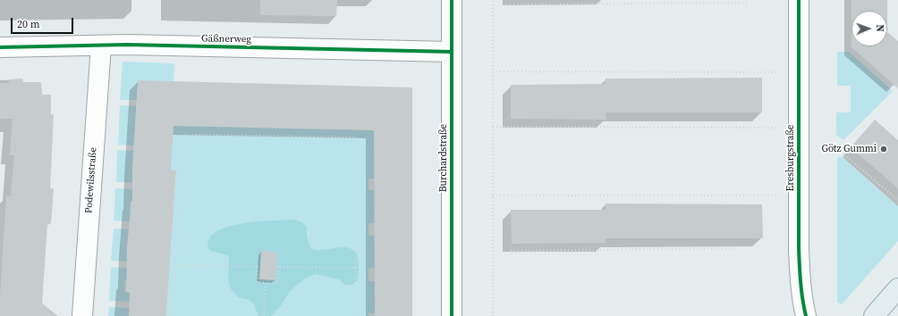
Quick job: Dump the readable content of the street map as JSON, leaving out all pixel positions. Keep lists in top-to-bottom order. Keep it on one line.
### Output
{"streets":{"street":["Gäßnerweg","Burchardstraße","Eresburgstraße","Podewilsstraße"]},"crossings":[["Gäßnerweg","Burchardstraße"],["Gäßnerweg","Podewilsstraße"]],"places":["Götz Gummi"],"scale_bar":"20 m","north":"right"}
